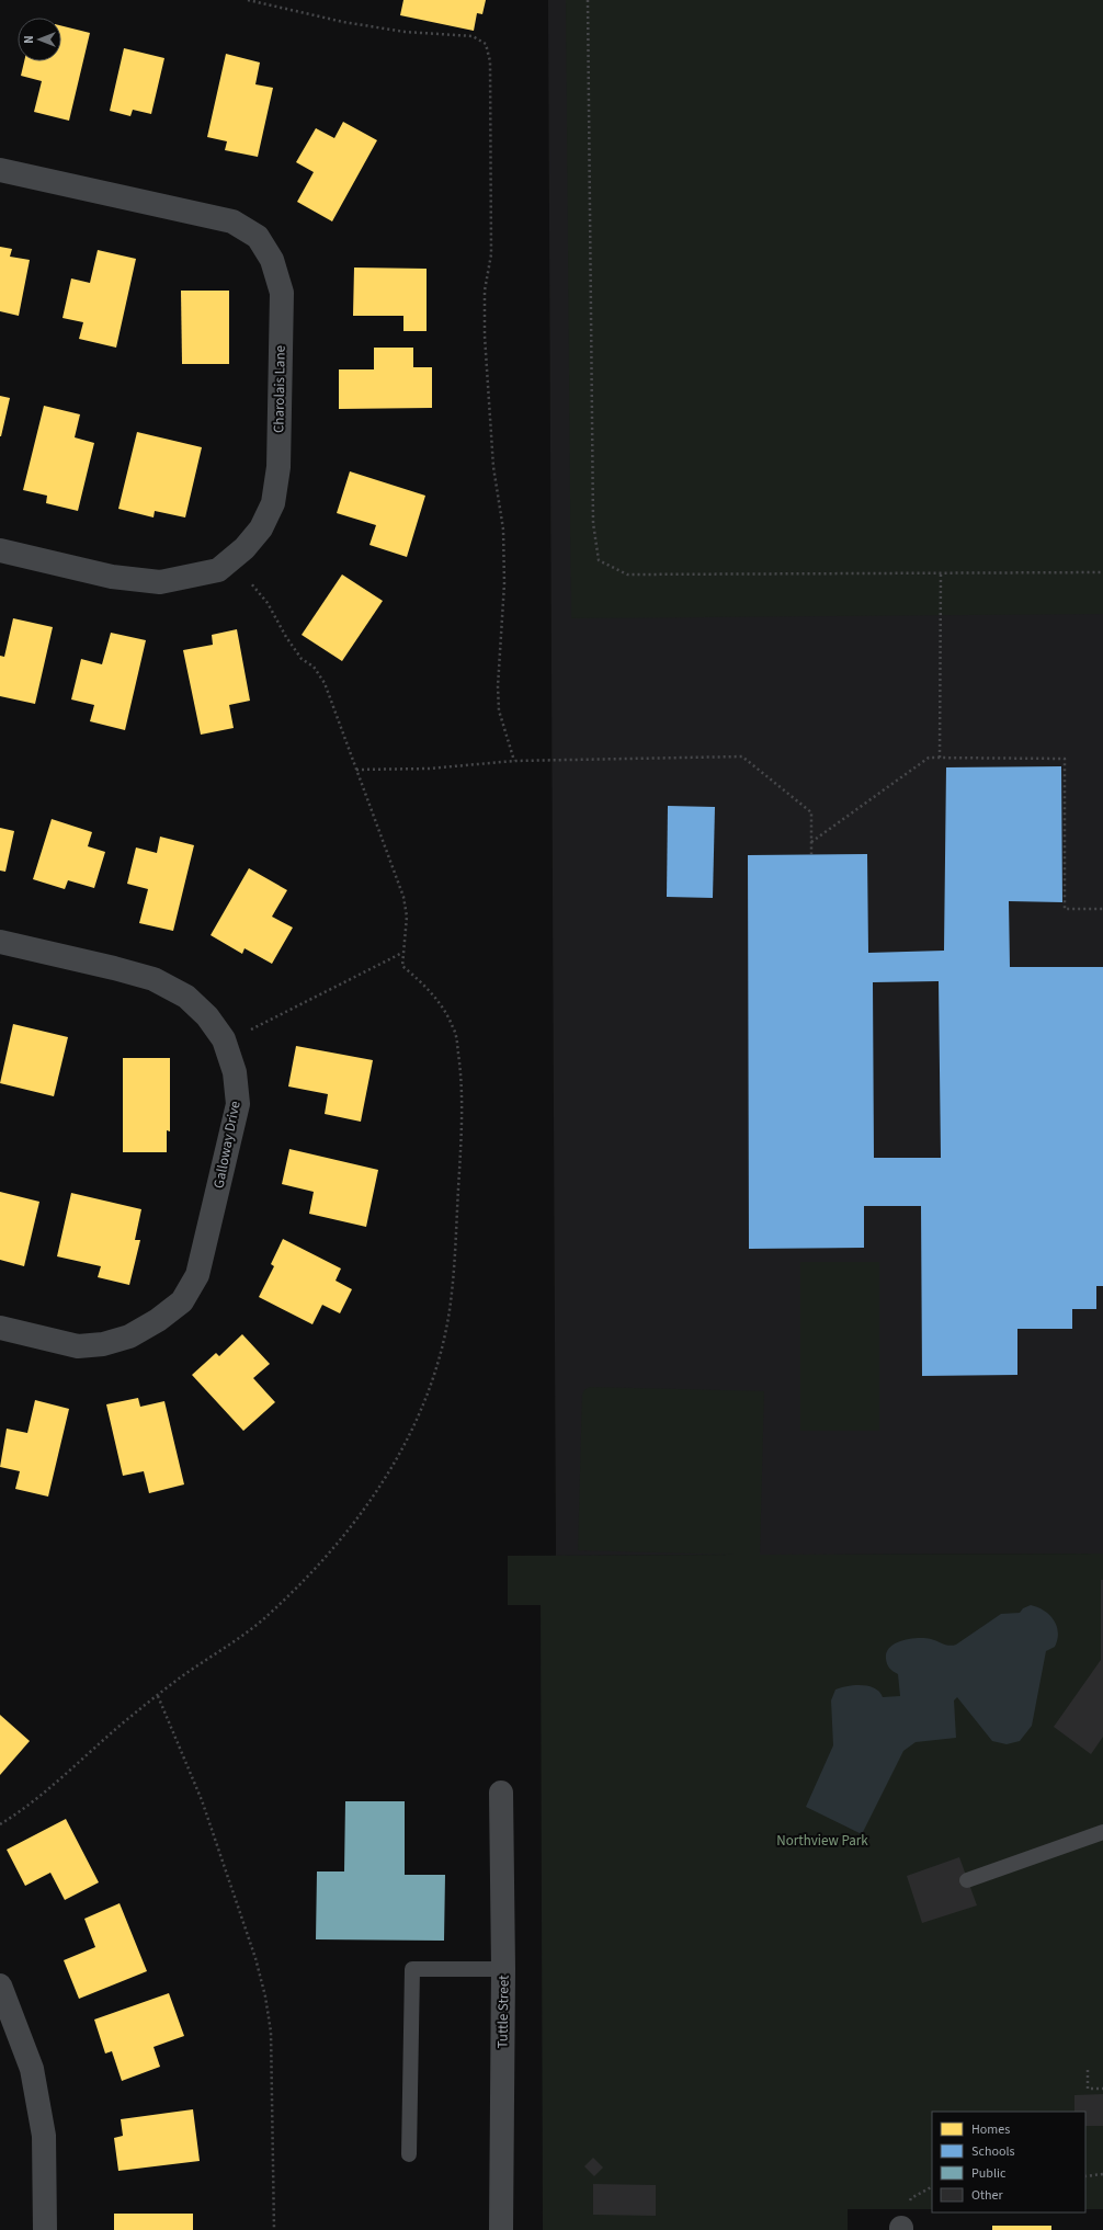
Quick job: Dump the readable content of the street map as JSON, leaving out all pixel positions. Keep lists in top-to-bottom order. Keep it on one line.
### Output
{"streets":{"street":["Charolais Lane","Galloway Drive","Tuttle Street"]},"parks":["Northview Park"],"legend":["Homes","Schools","Public","Other"],"north":"left"}
